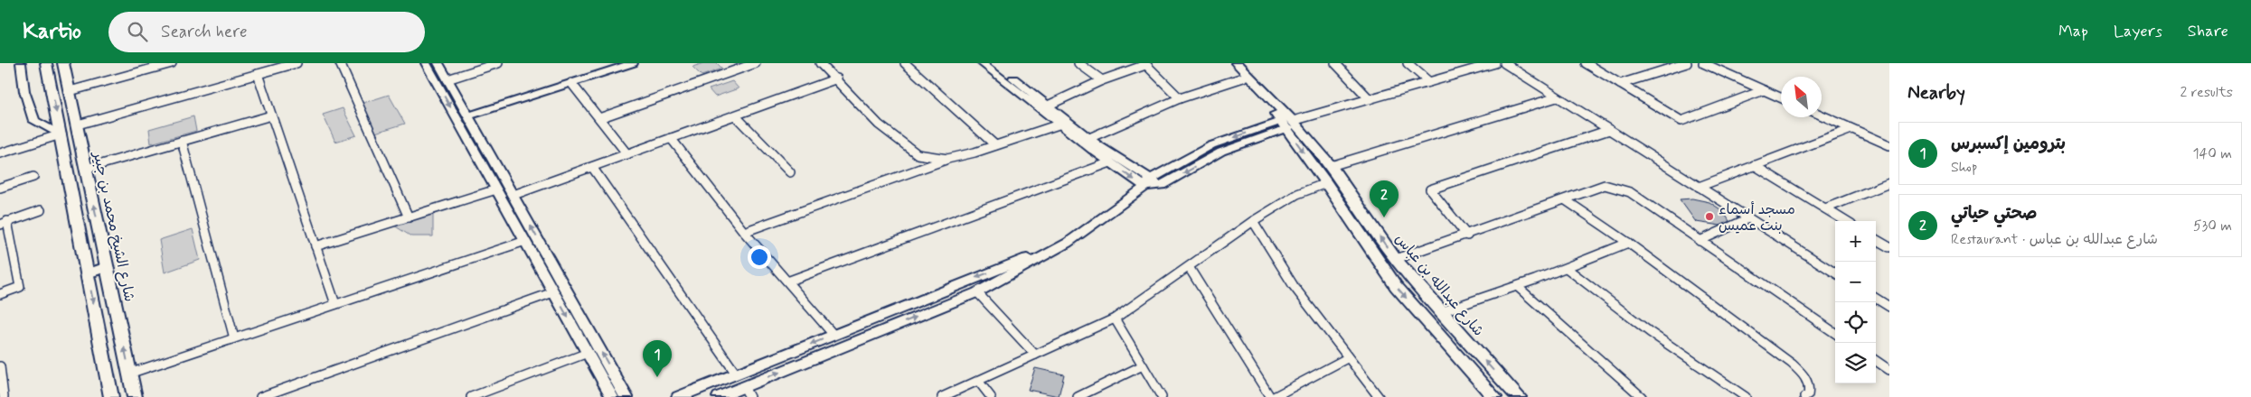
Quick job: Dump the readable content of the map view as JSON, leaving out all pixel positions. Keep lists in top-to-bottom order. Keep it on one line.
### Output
{"streets":{"main road":["شارع الشيخ محمد بن جبير","شارع عبدالله بن عباس"]},"places":["مسجد أسماء بنت عميس"],"north":"top left","page":{"header":"Kartio","search":"Search here","nav":["Map","Layers","Share"],"heading":["Nearby","2 results"],"list":[{"mark":"1","name":"بترومين إكسبرس","note":"Shop","value":"140 m"},{"mark":"2","name":"صحتي حياتي","note":"Restaurant · شارع عبدالله بن عباس","value":"530 m"}],"pins":["2","1"],"map_buttons":["+","−"]}}
